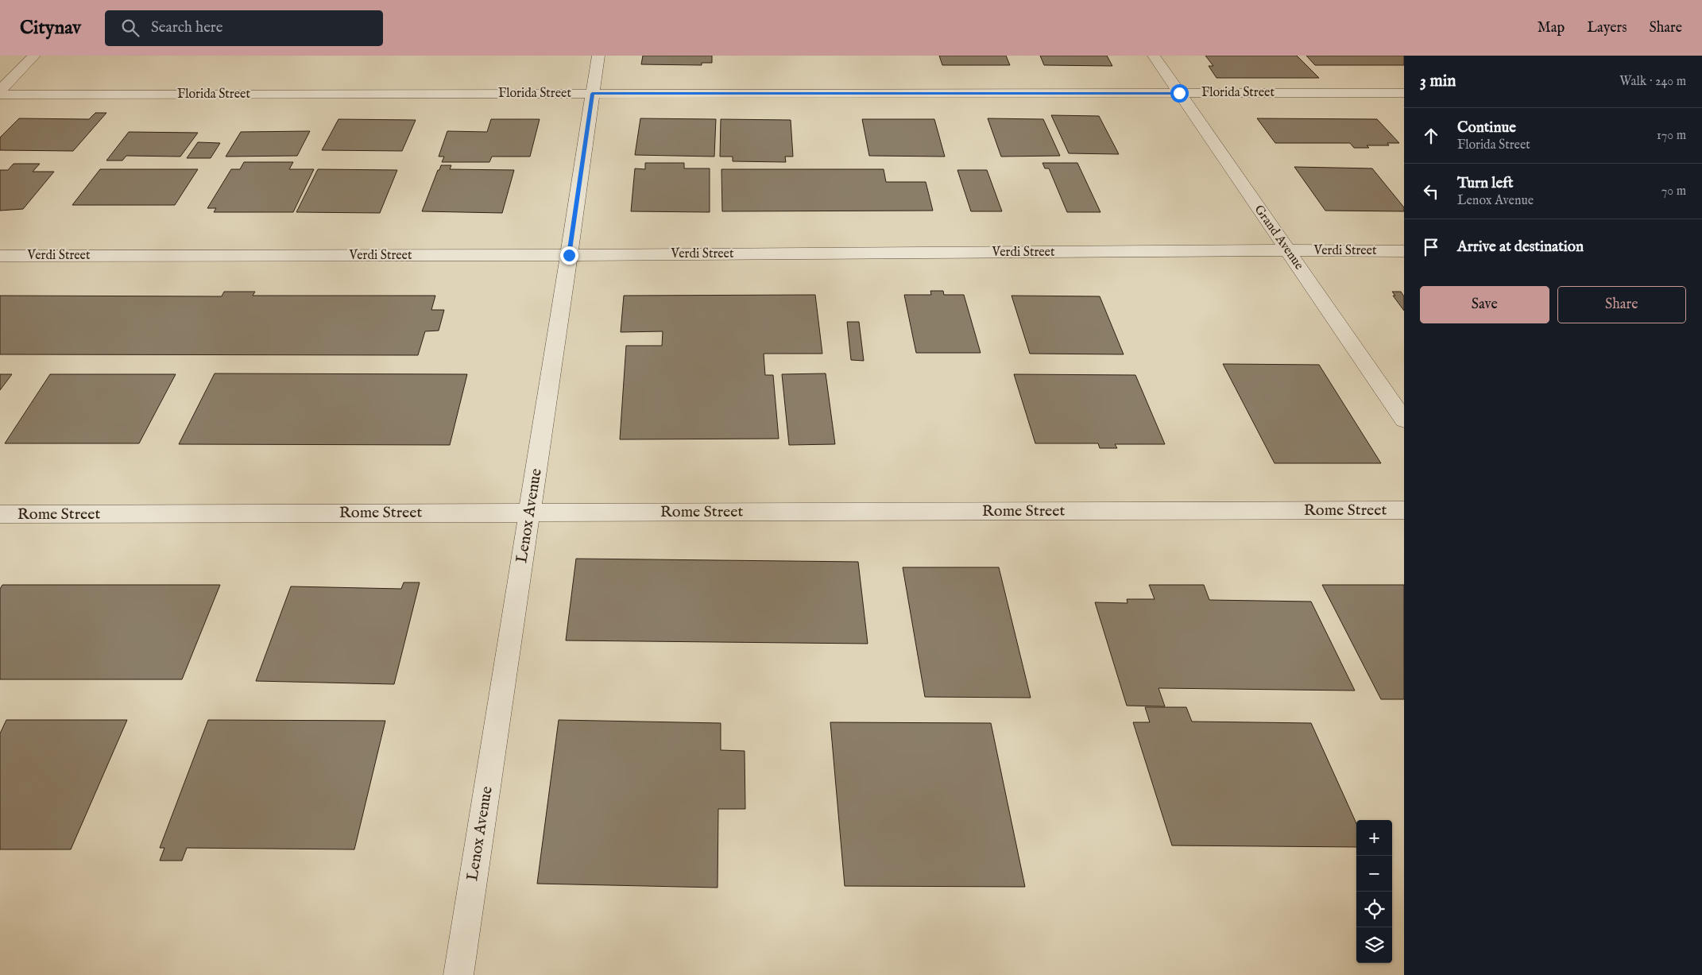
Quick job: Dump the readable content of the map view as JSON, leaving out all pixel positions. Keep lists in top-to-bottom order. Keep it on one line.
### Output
{"streets":{"street":["Florida Street","Grand Avenue","Verdi Street","Rome Street","Lenox Avenue"]},"crossings":[["Florida Street","Grand Avenue"],["Florida Street","Lenox Avenue"],["Grand Avenue","Verdi Street"],["Verdi Street","Lenox Avenue"],["Rome Street","Lenox Avenue"]],"page":{"header":"Citynav","search":"Search here","nav":["Map","Layers","Share"],"heading":["3 min","Walk · 240 m"],"list":[["Continue","Florida Street","170 m"],["Turn left","Lenox Avenue","70 m"],"Arrive at destination"],"buttons":["Save","Share"],"map_buttons":["+","−"]}}
